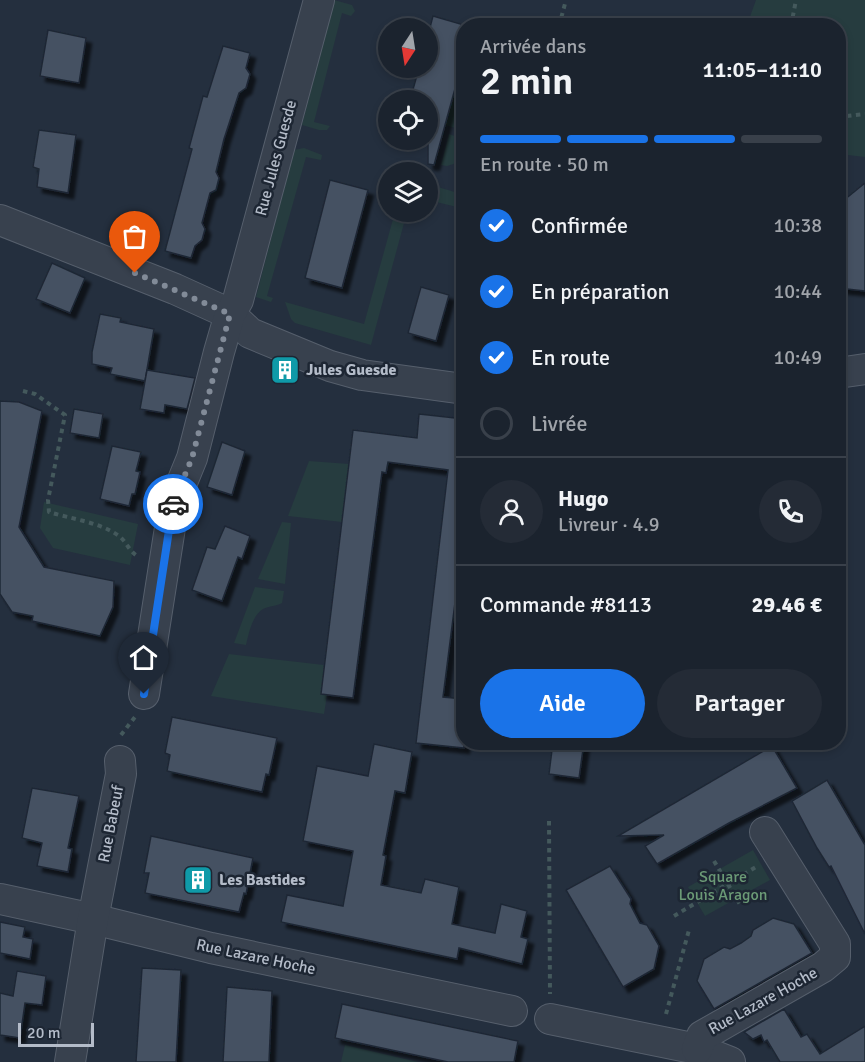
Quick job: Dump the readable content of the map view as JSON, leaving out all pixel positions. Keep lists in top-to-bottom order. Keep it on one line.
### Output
{"streets":{"street":["Rue Jules Guesde","Rue Babeuf","Rue Lazare Hoche"]},"crossings":[["Rue Babeuf","Rue Lazare Hoche"]],"parks":["Square Louis Aragon"],"places":{"building":["Jules Guesde","Les Bastides"]},"scale_bar":"20 m","north":"bottom","page":{"heading":["2 min","Arrivée dans","11:05–11:10"],"panel":["Hugo","Livreur · 4.9","Commande #8113","29.46 €"],"bar":"En route · 50 m","list":[["Confirmée","10:38"],["En préparation","10:44"],["En route","10:49"],"Livrée"],"buttons":["Aide","Partager"],"scale":"20 m"}}
